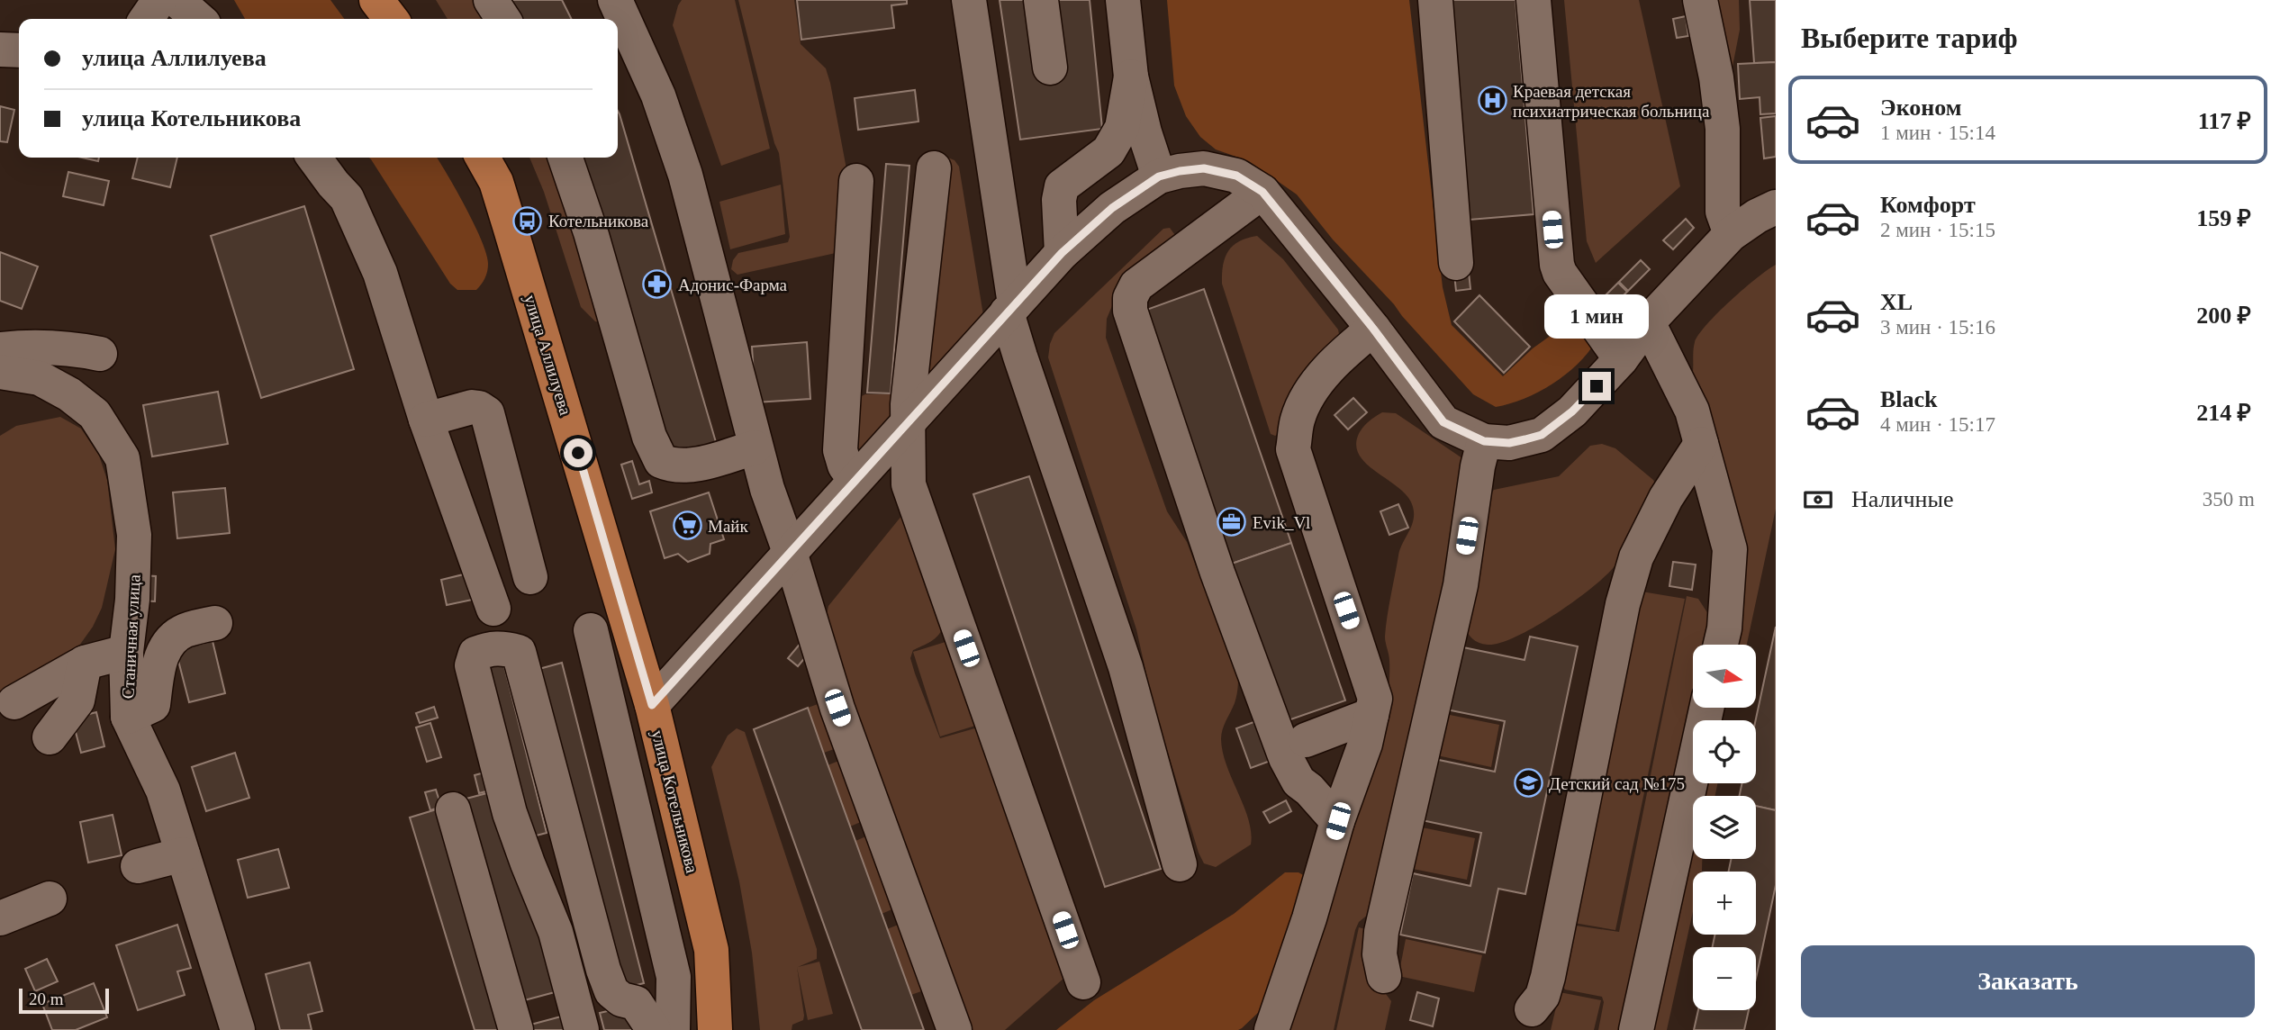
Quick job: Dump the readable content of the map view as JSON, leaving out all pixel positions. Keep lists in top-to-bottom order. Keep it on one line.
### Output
{"streets":{"main road":["улица Аллилуева","улица Котельникова"],"street":["Станичная улица"]},"crossings":[["улица Аллилуева","улица Котельникова"]],"places":{"hospital":["Краевая детская психиатрическая больница"],"bus stop":["Котельникова"],"pharmacy":["Адонис-Фарма"],"office":["Evik_Vl"],"supermarket":["Майк"],"school or university":["Детский сад №175"]},"scale_bar":"20 m","north":"right","page":{"heading":"Выберите тариф","banner":["улица Аллилуева","улица Котельникова"],"list":[{"name":"Эконом","note":"1 мин · 15:14","value":"117 ₽"},{"name":"Комфорт","note":"2 мин · 15:15","value":"159 ₽"},{"name":"XL","note":"3 мин · 15:16","value":"200 ₽"},{"name":"Black","note":"4 мин · 15:17","value":"214 ₽"}],"bubble":"1 мин","pay":["Наличные","350 m"],"map_buttons":["+","−"],"buttons":"Заказать","scale":"20 m"}}
